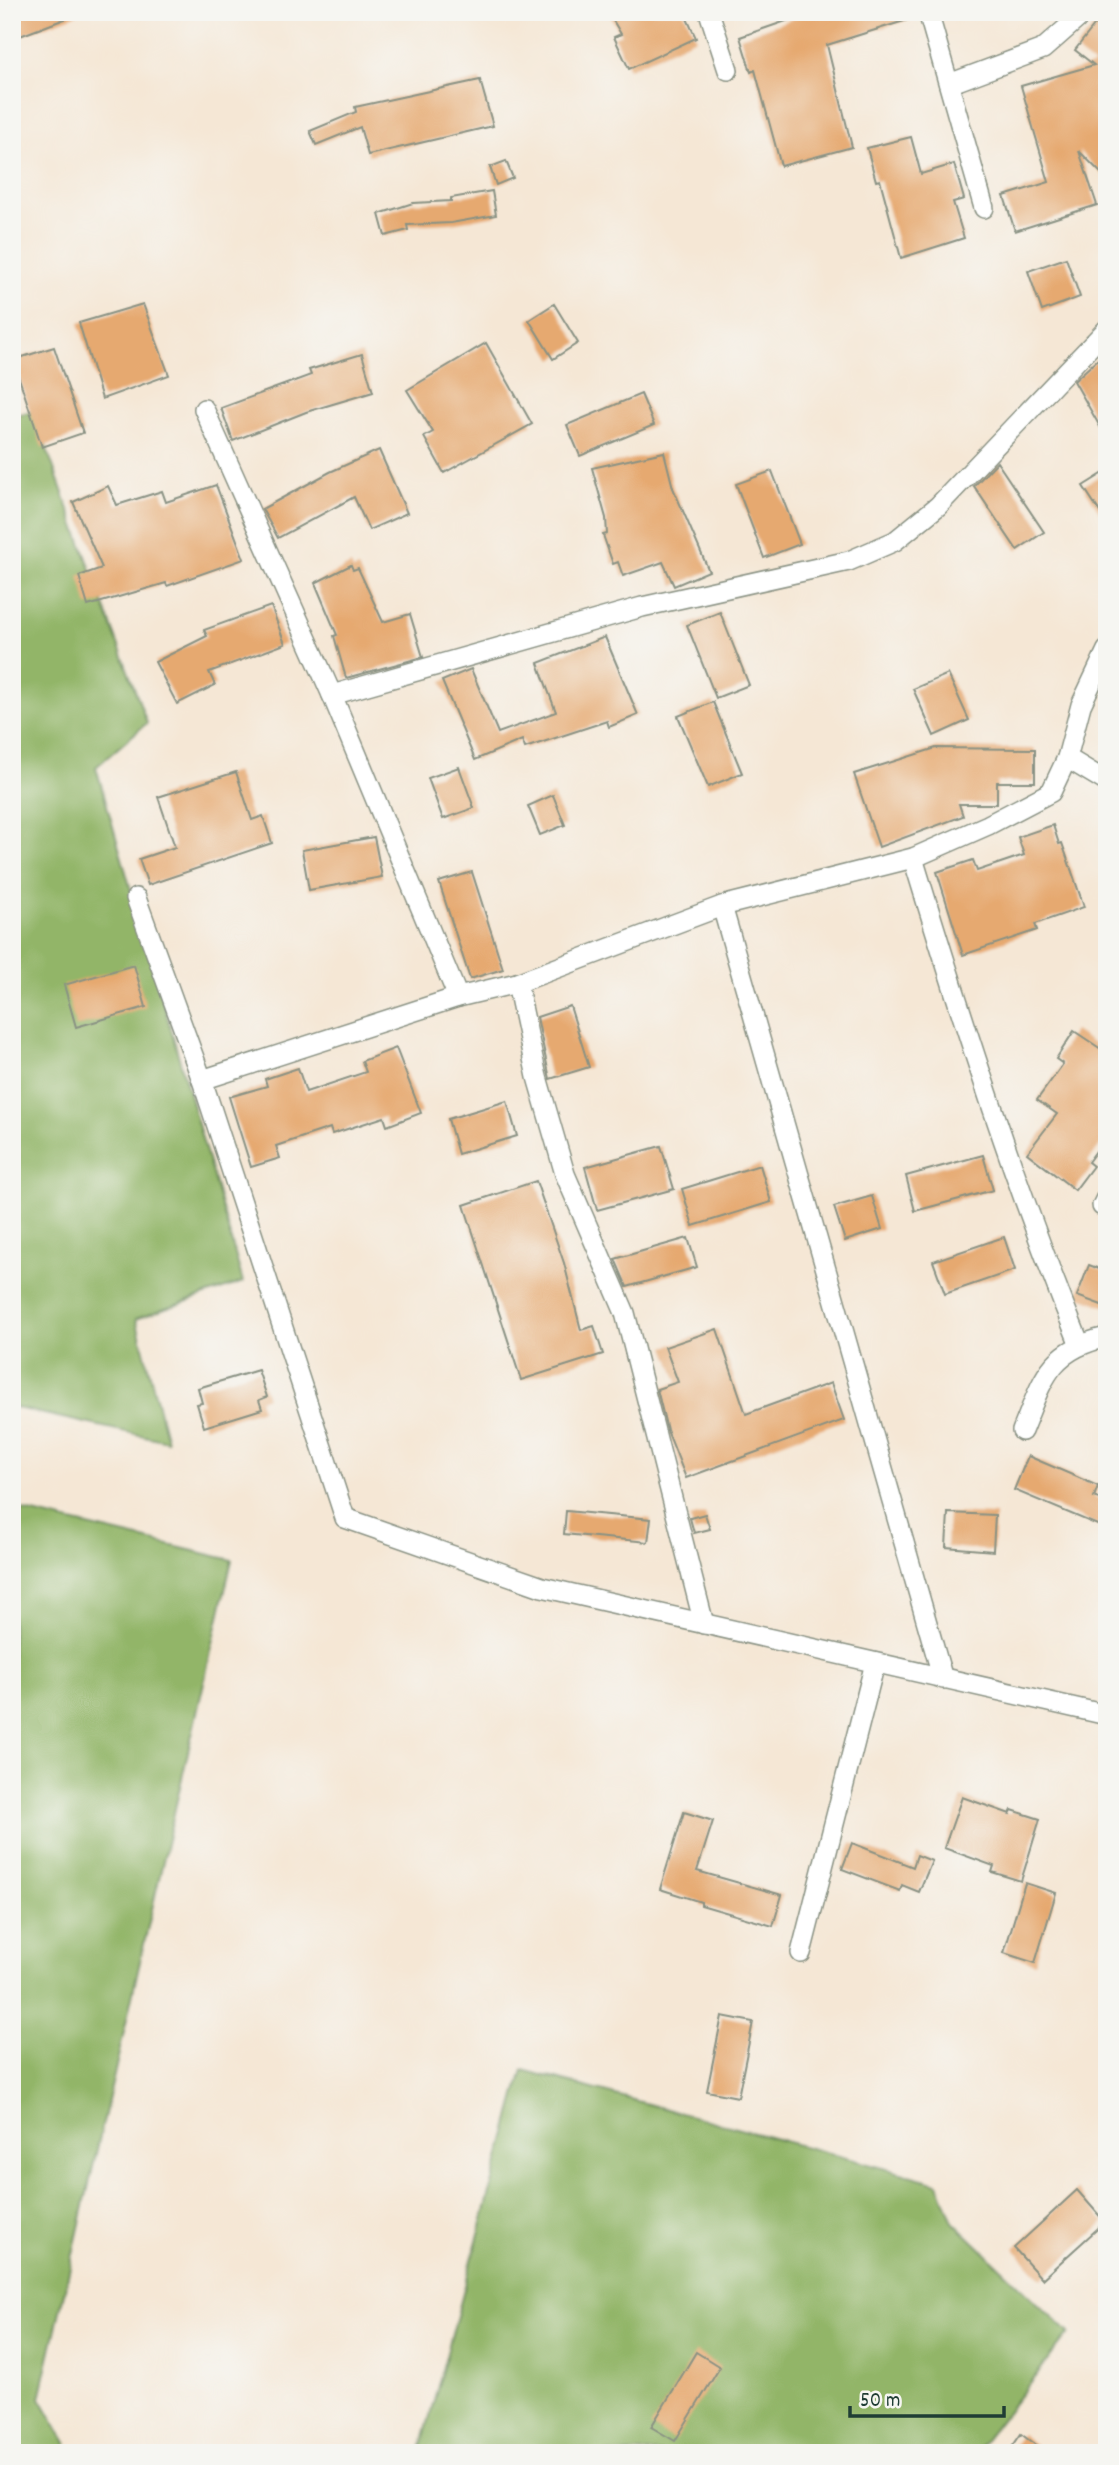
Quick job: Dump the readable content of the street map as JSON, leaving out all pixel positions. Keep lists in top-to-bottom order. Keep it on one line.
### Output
{"scale_bar":"50 m"}
